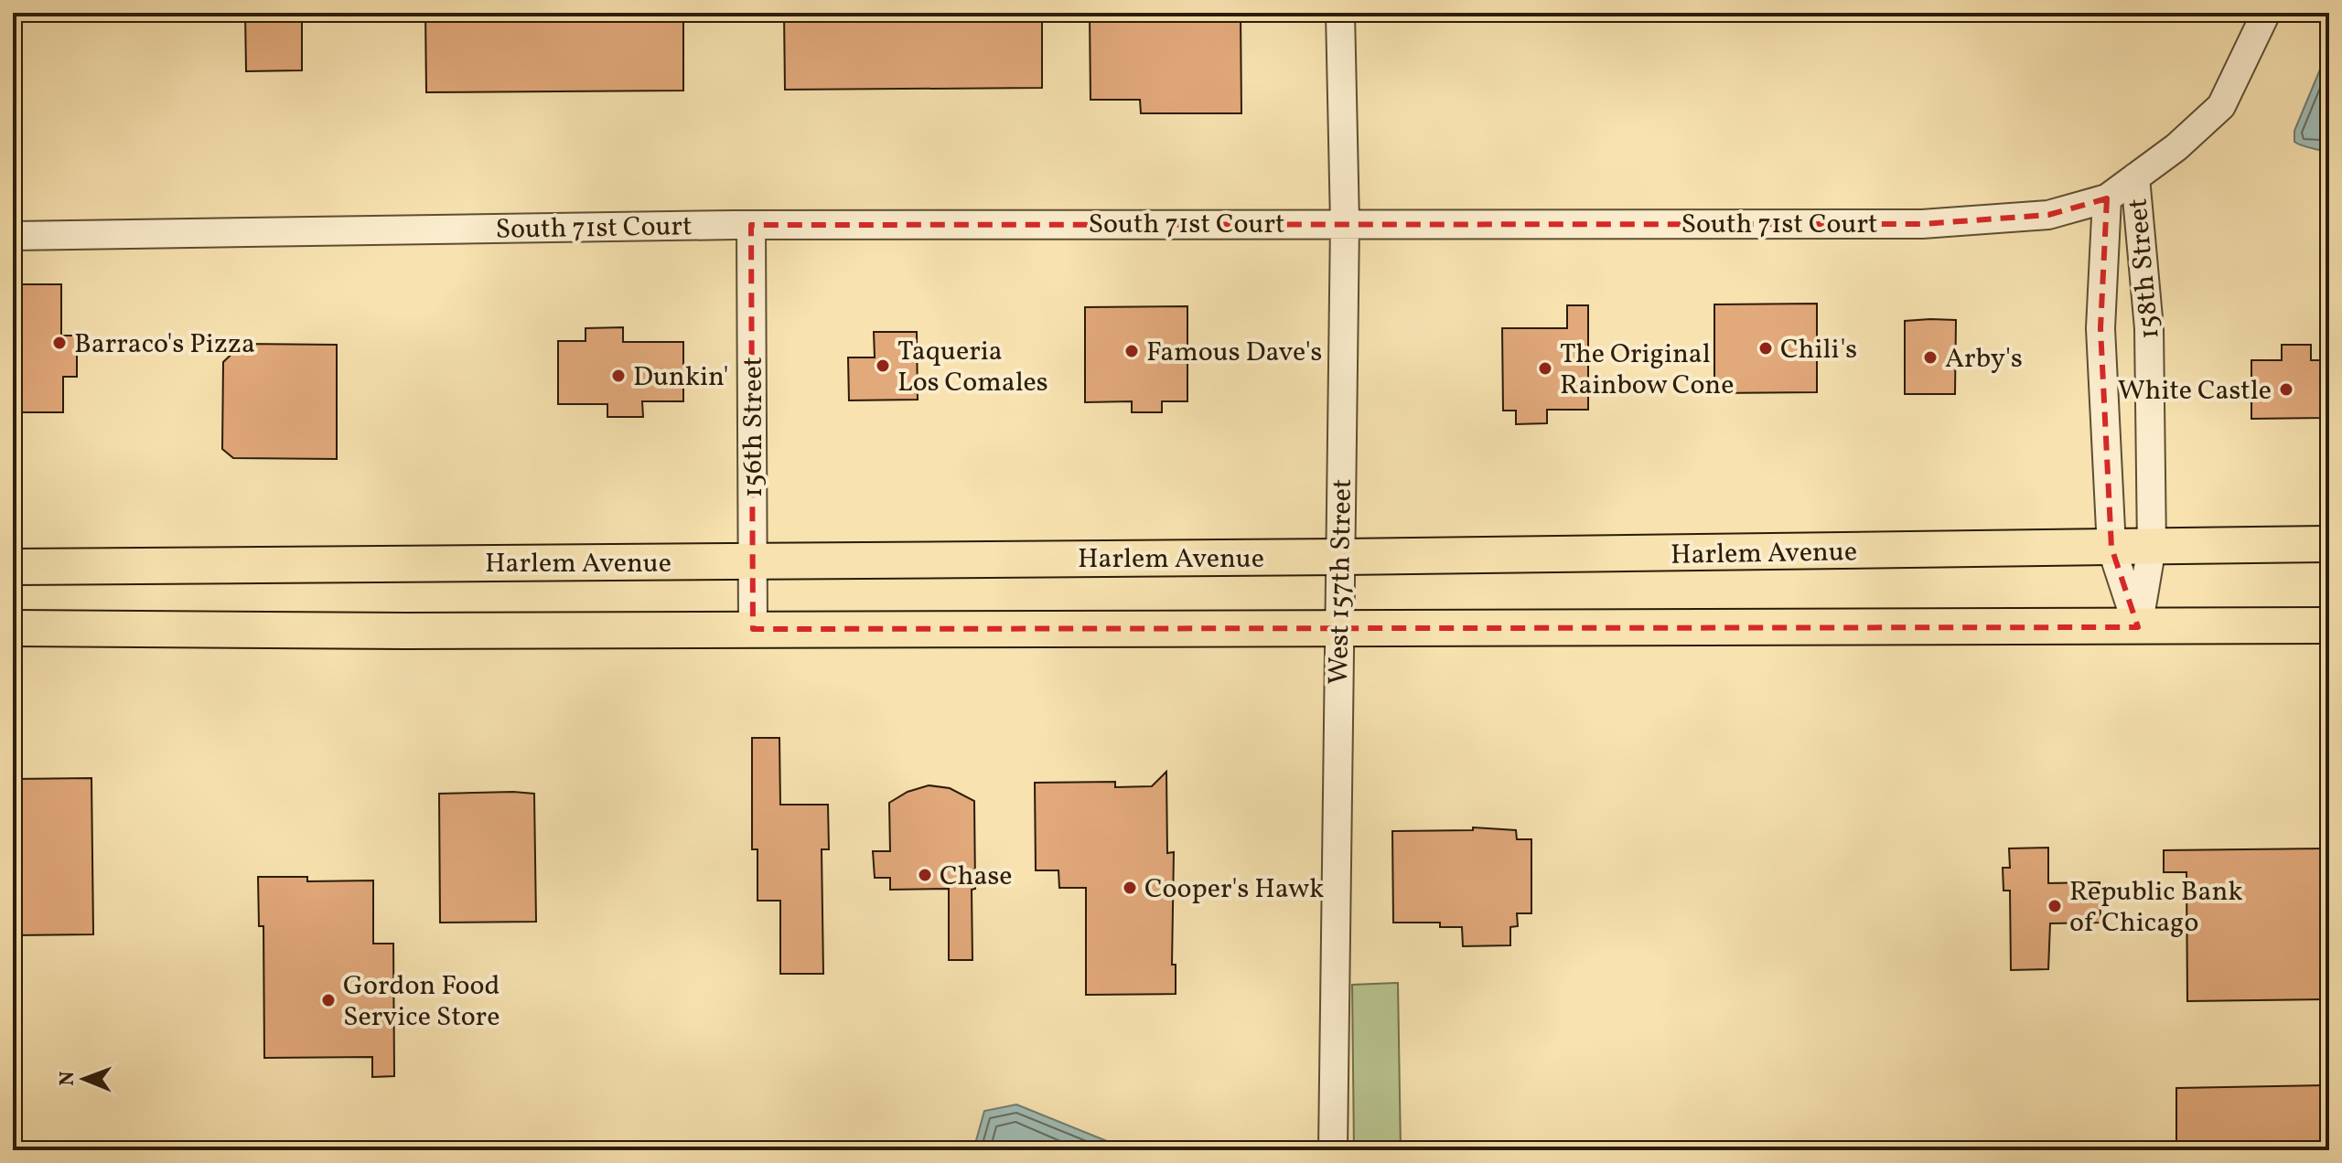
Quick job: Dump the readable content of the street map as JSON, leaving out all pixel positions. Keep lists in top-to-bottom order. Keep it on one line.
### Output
{"streets":{"main road":["Harlem Avenue"],"street":["South 71st Court","158th Street","156th Street","West 157th Street"]},"crossings":[["South 71st Court","158th Street"],["South 71st Court","156th Street"],["South 71st Court","West 157th Street"],["158th Street","Harlem Avenue"],["156th Street","Harlem Avenue"],["Harlem Avenue","West 157th Street"]],"places":["Barraco's Pizza","Chili's","Famous Dave's","Arby's","Taqueria Los Comales","The Original Rainbow Cone","Dunkin'","White Castle","Chase","Cooper's Hawk","Republic Bank of Chicago","Gordon Food Service Store"],"north":"left"}
